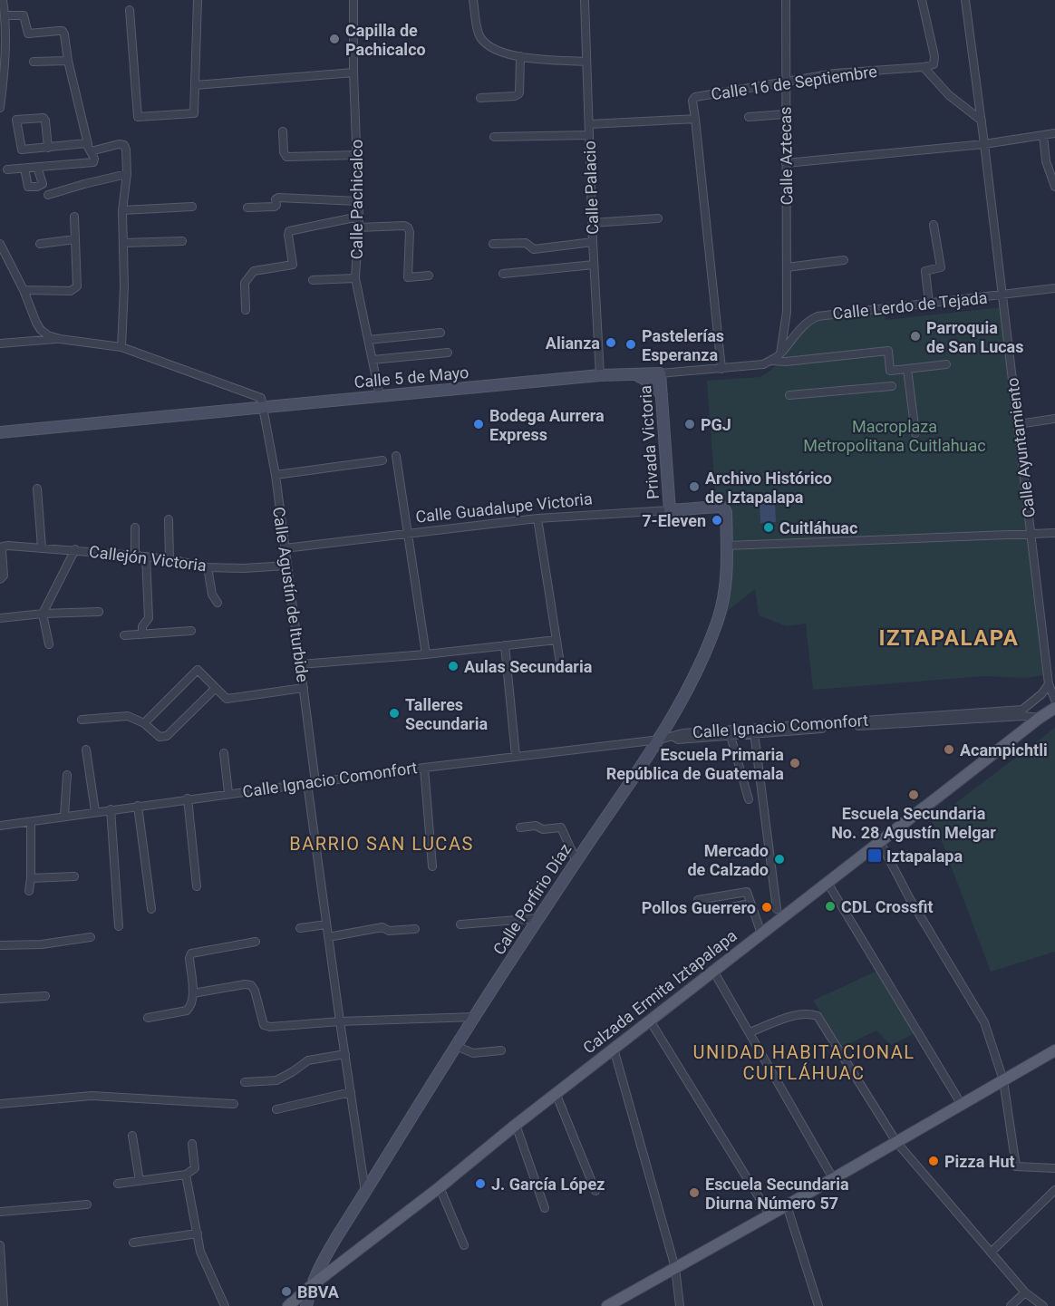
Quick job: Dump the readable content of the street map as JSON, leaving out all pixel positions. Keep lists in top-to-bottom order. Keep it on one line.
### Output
{"streets":{"main road":["Calzada Ermita Iztapalapa"],"street":["Calle 16 de Septiembre","Calle Aztecas","Calle Palacio","Calle Pachicalco","Calle Lerdo de Tejada","Calle 5 de Mayo","Privada Victoria","Calle Ayuntamiento","Calle Guadalupe Victoria","Callejón Victoria","Calle Agustín de Iturbide","Calle Ignacio Comonfort","Calle Porfirio Díaz"]},"crossings":[["Calle 16 de Septiembre","Calle Aztecas"],["Calle 16 de Septiembre","Calle Palacio"],["Calle Aztecas","Calle Lerdo de Tejada"],["Calle Aztecas","Calle 5 de Mayo"],["Calle Palacio","Calle 5 de Mayo"],["Calle Pachicalco","Calle 5 de Mayo"],["Calle Lerdo de Tejada","Calle 5 de Mayo"],["Calle Lerdo de Tejada","Calle Ayuntamiento"],["Calle 5 de Mayo","Privada Victoria"],["Calle 5 de Mayo","Calle Agustín de Iturbide"],["Privada Victoria","Calle Guadalupe Victoria"],["Calle Ayuntamiento","Calle Ignacio Comonfort"],["Calle Guadalupe Victoria","Calle Agustín de Iturbide"],["Calle Guadalupe Victoria","Calle Porfirio Díaz"],["Callejón Victoria","Calle Agustín de Iturbide"],["Calle Agustín de Iturbide","Calle Ignacio Comonfort"],["Calle Agustín de Iturbide","Calle Porfirio Díaz"],["Calle Ignacio Comonfort","Calle Porfirio Díaz"],["Calle Ignacio Comonfort","Calzada Ermita Iztapalapa"],["Calle Porfirio Díaz","Calzada Ermita Iztapalapa"]],"districts":["IZTAPALAPA","BARRIO SAN LUCAS","UNIDAD HABITACIONAL CUITLÁHUAC"],"parks":["Macroplaza Metropolitana Cuitlahuac"],"places":{"other":["Capilla de Pachicalco","Parroquia de San Lucas","Alianza","Pastelerías Esperanza","Bodega Aurrera Express","PGJ","Archivo Histórico de Iztapalapa","7-Eleven","Cuitláhuac","Aulas Secundaria","Talleres Secundaria","Acampichtli","Escuela Primaria República de Guatemala","Escuela Secundaria No. 28 Agustín Melgar","Mercado de Calzado","CDL Crossfit","Pollos Guerrero","Pizza Hut","J. García López","Escuela Secundaria Diurna Número 57","BBVA"],"transit":["Iztapalapa"]}}
